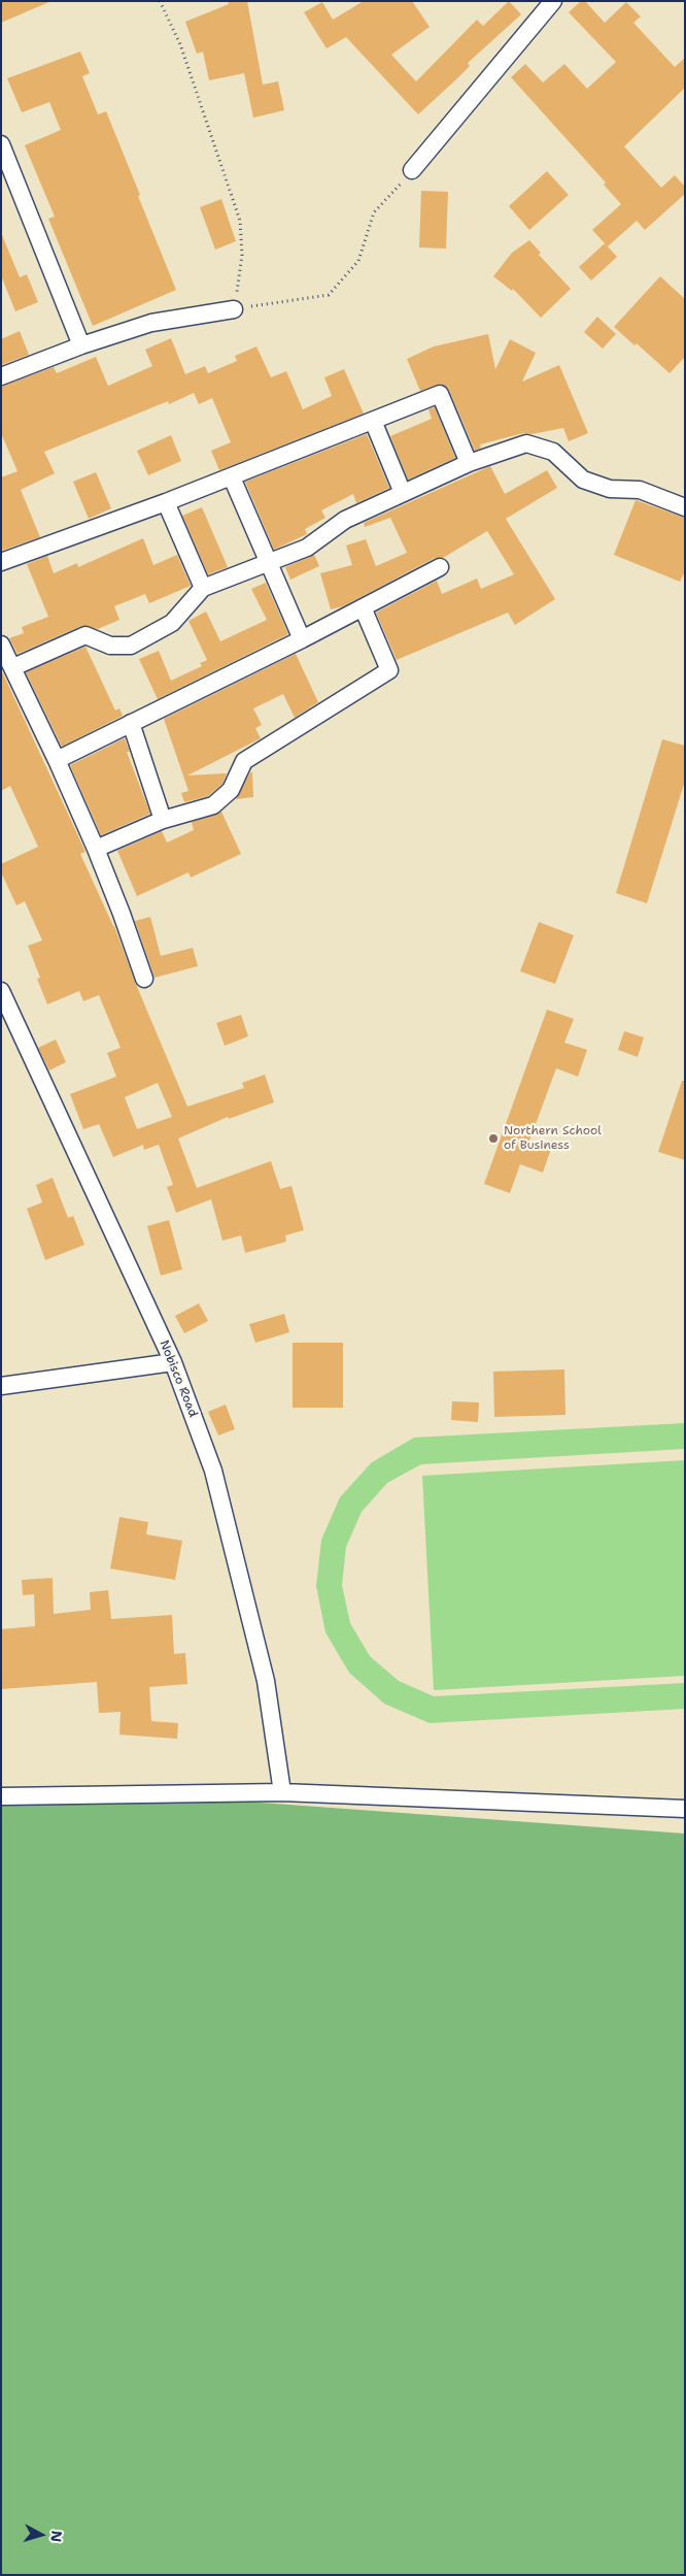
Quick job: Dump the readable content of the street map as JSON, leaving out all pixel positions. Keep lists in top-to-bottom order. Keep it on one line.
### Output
{"streets":{"street":["Nobisco Road"]},"places":["Northern School of Business"],"north":"right"}
